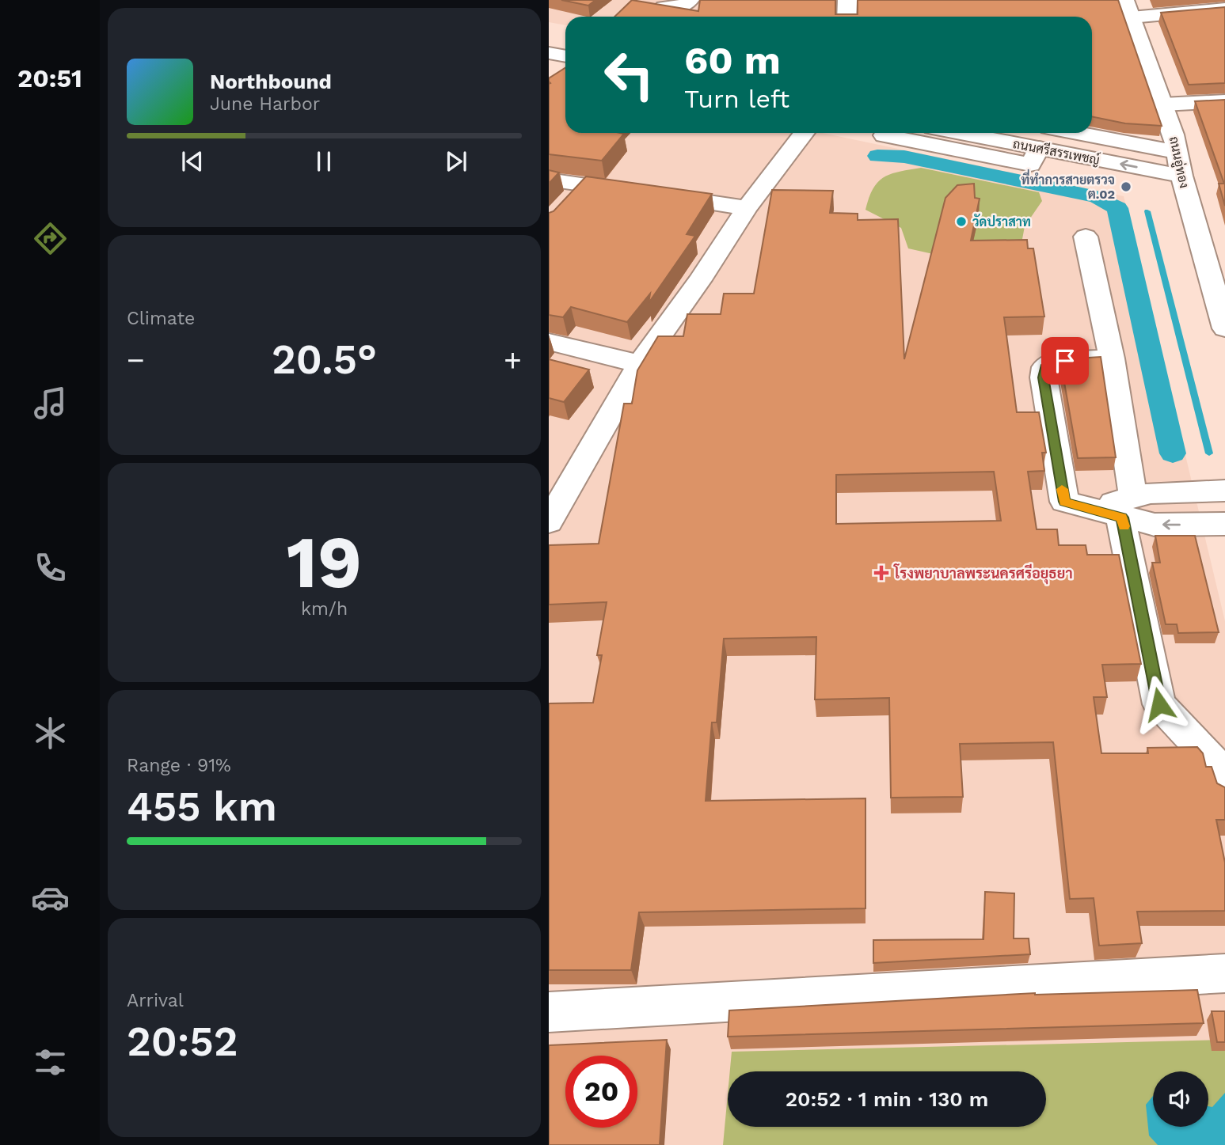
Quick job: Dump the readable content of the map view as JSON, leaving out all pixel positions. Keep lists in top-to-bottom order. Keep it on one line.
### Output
{"streets":{"main road":["ถนนศรีสรรเพชญ์","ถนนอู่ทอง"]},"crossings":[["ถนนศรีสรรเพชญ์","ถนนอู่ทอง"]],"places":{"other":["ที่ทำการสายตรวจ ต.02","วัดปราสาท"],"health":["โรงพยาบาลพระนครศรีอยุธยา"]},"page":{"tabs":"20:51","turn":["60 m","Turn left"],"song":["Northbound","June Harbor"],"tile":["Climate",["19","km/h"],["Range · 91%","455 km"],["Arrival","20:52"]],"heat":["−","20.5°","+"],"limit":"20","trip":"20:52 · 1 min · 130 m"}}
